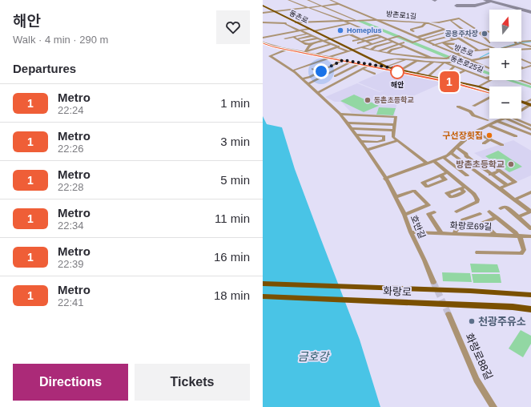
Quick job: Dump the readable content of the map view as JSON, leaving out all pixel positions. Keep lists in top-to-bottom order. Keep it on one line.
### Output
{"streets":{"main road":["동촌로","화랑로"],"street":["방촌로1길","방촌로","동촌로25길","화랑로69길","호반길","화랑로88길"]},"crossings":[["방촌로1길","방촌로"],["동촌로","방촌로"],["동촌로","동촌로25길"],["화랑로69길","호반길"]],"water":["금호강"],"places":["Homeplus","공용주차장","해안","동촌초등학교","구선장횟집","방촌초등학교","천광주유소"],"lines":["metro line 1"],"north":"top","page":{"heading":[["해안","Walk · 4 min · 290 m"],"Departures"],"on_map":"1","map_buttons":["+","−"],"list":[{"mark":"1","name":"Metro","note":"22:24","value":"1 min"},{"mark":"1","name":"Metro","note":"22:26","value":"3 min"},{"mark":"1","name":"Metro","note":"22:28","value":"5 min"},{"mark":"1","name":"Metro","note":"22:34","value":"11 min"},{"mark":"1","name":"Metro","note":"22:39","value":"16 min"},{"mark":"1","name":"Metro","note":"22:41","value":"18 min"}],"buttons":["Directions","Tickets"]}}
